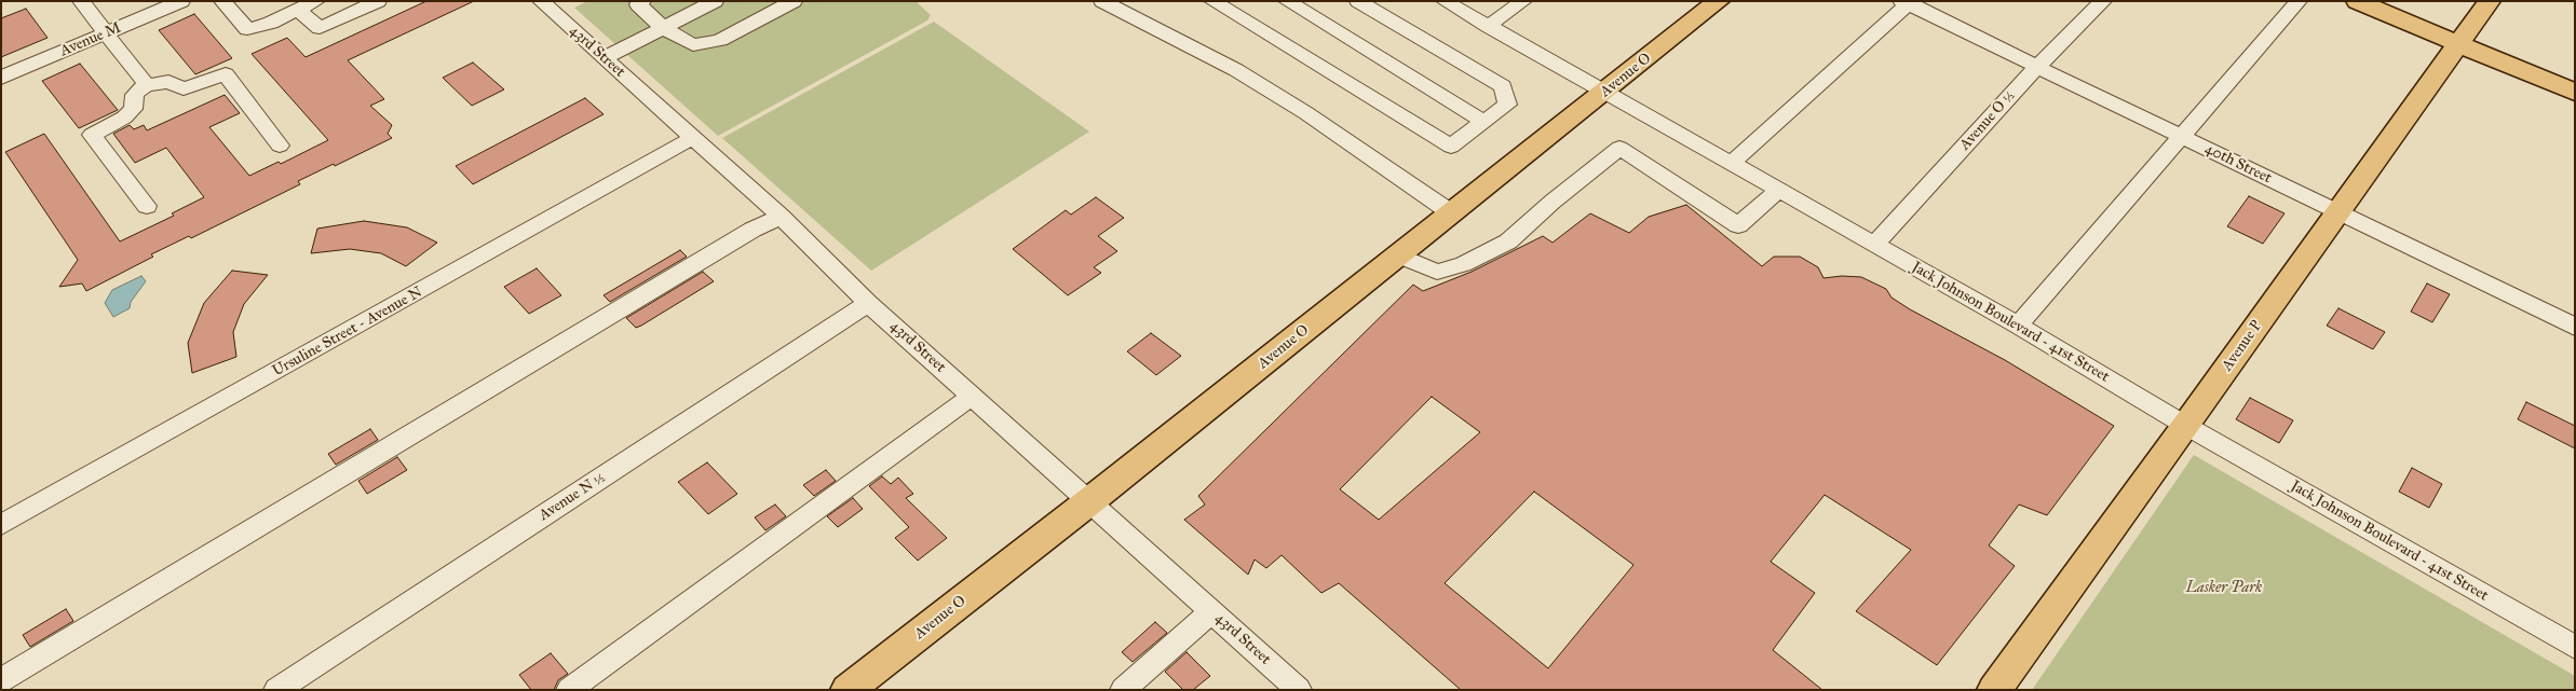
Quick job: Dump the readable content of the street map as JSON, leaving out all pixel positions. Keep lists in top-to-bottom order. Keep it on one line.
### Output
{"streets":{"main road":["Avenue O","Avenue P"],"street":["Avenue M","43rd Street","Avenue O ½","40th Street","Jack Johnson Boulevard - 41st Street","Ursuline Street - Avenue N","Avenue N ½"]},"crossings":[["43rd Street","Avenue O"],["43rd Street","Ursuline Street - Avenue N"],["43rd Street","Avenue N ½"],["Avenue O","Jack Johnson Boulevard - 41st Street"],["Avenue O ½","40th Street"],["Avenue O ½","Jack Johnson Boulevard - 41st Street"],["40th Street","Avenue P"],["Jack Johnson Boulevard - 41st Street","Avenue P"]],"parks":["Lasker Park"]}
